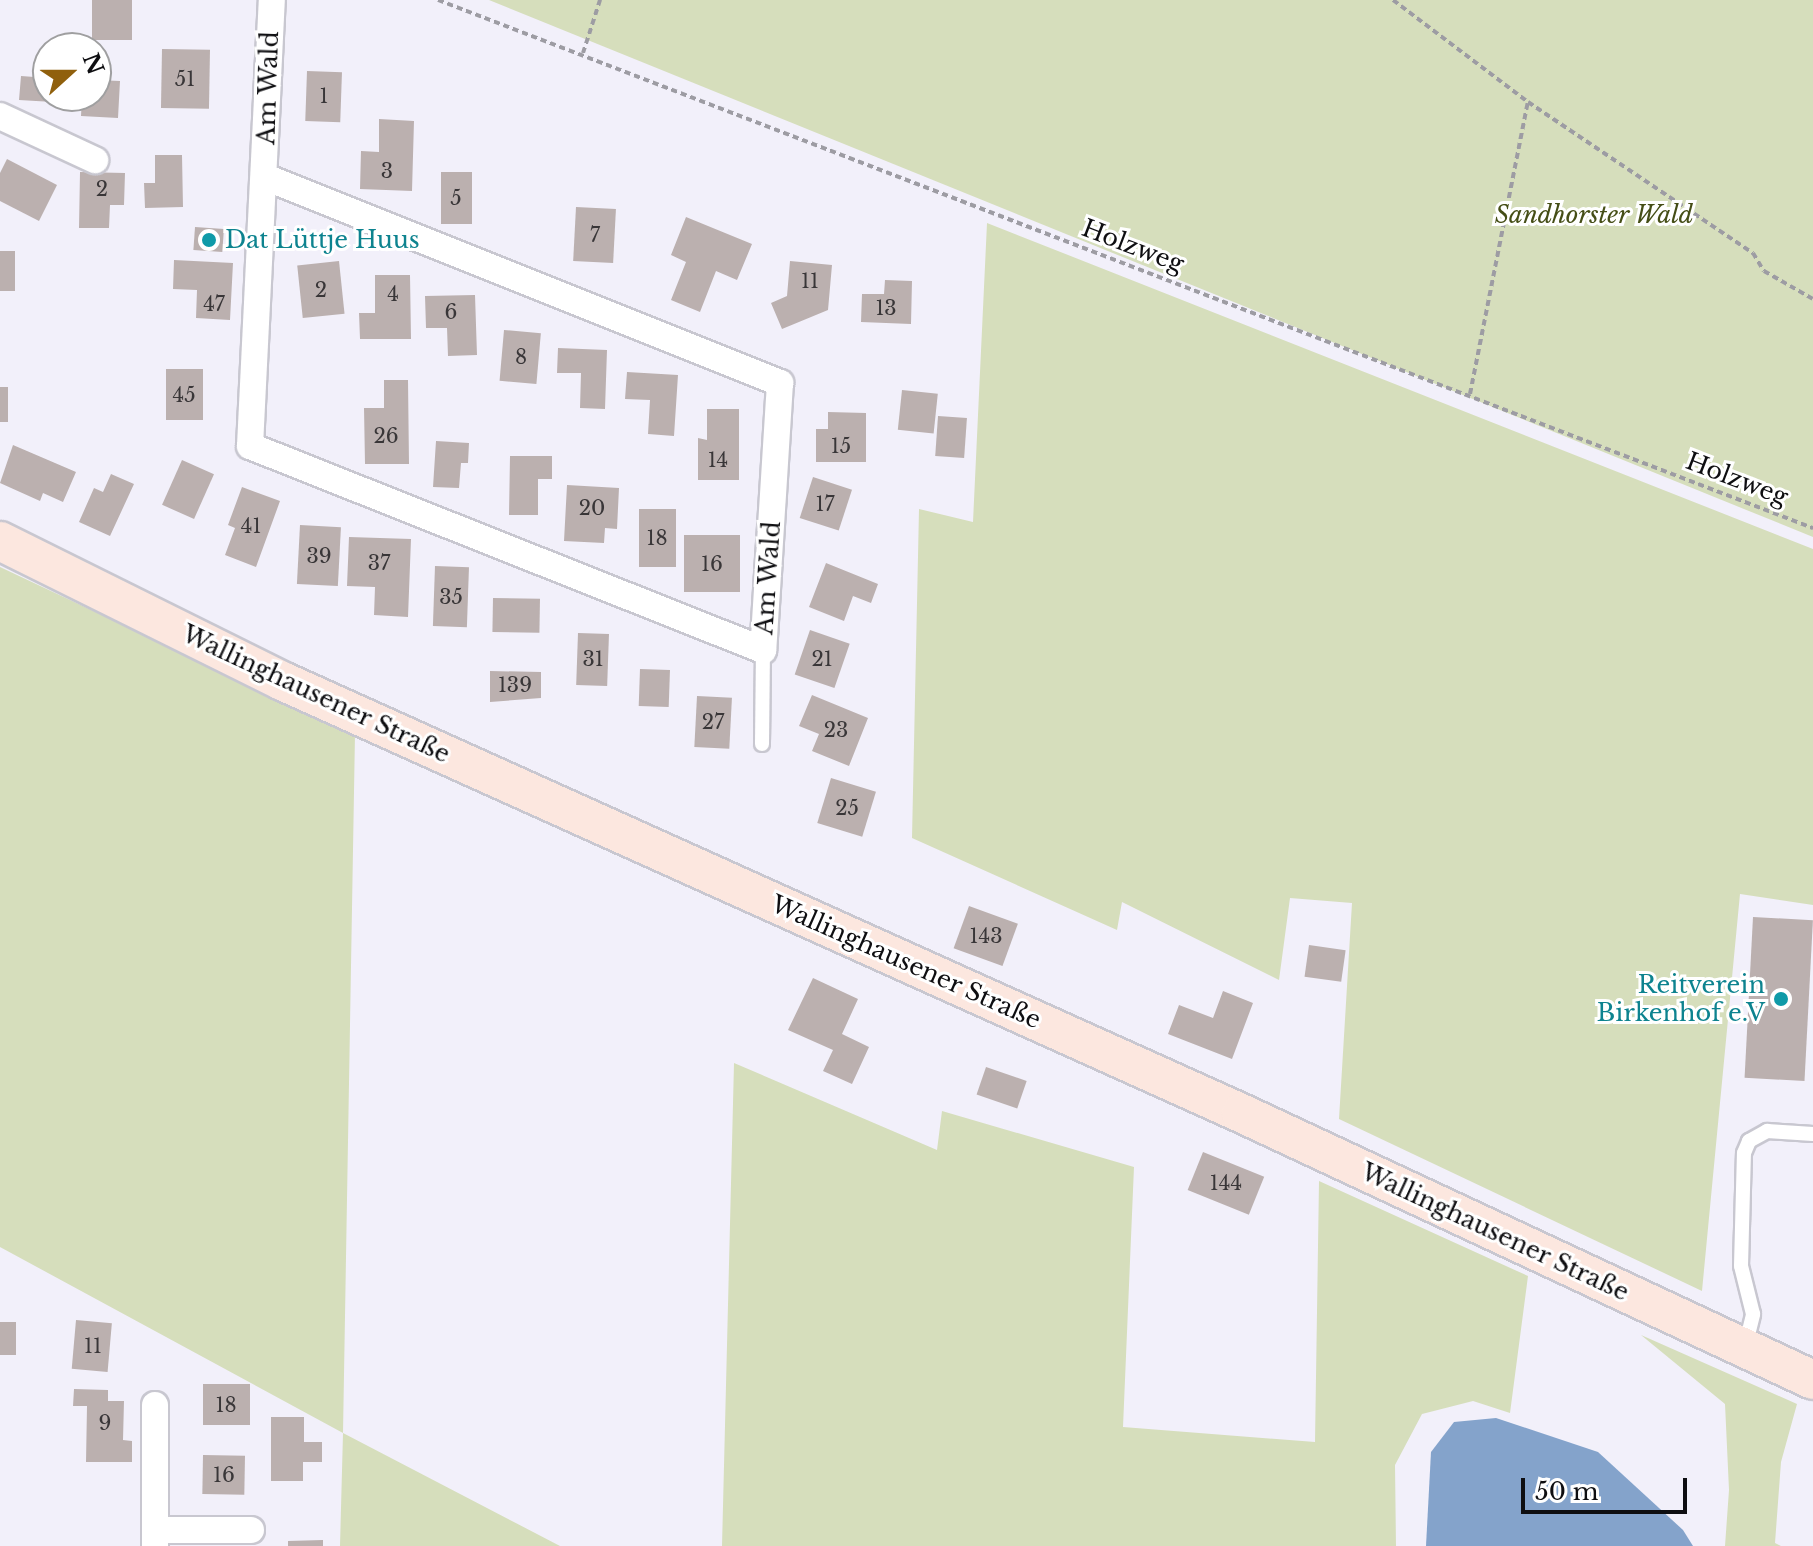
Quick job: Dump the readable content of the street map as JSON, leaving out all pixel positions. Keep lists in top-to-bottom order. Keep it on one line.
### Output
{"streets":{"street":["Am Wald","Wallinghausener Straße"],"path":["Holzweg"]},"parks":["Sandhorster Wald"],"places":["Dat Lüttje Huus","Reitverein Birkenhof e.V"],"house_numbers":["51","1","3","2","5","7","11","2","4","47","13","6","8","45","26","15","14","17","20","41","18","39","37","16","35","31","21","139","27","23","25","143","144","11","18","9","16"],"scale_bar":"50 m","north":"right"}
